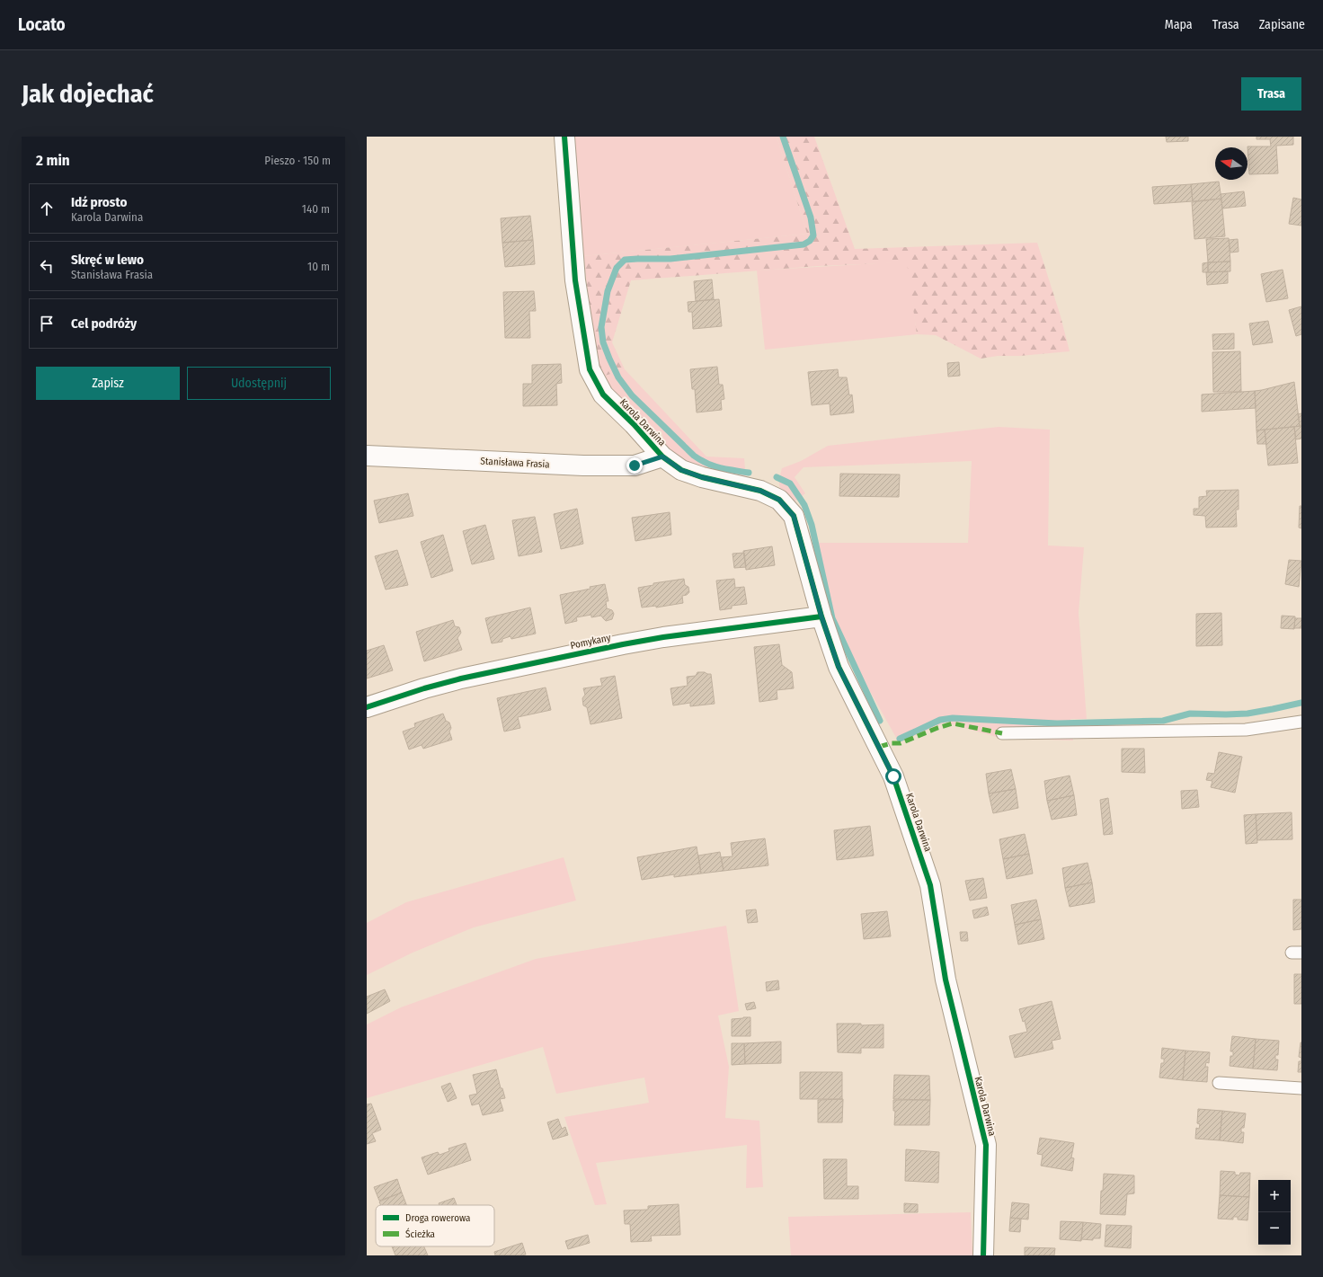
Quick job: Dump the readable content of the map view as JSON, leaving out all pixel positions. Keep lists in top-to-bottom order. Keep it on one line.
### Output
{"streets":{"street":["Karola Darwina","Stanisława Frasia","Pomykany"]},"crossings":[["Karola Darwina","Stanisława Frasia"],["Karola Darwina","Pomykany"]],"legend":["Droga rowerowa","Ścieżka"],"north":"left","page":{"header":"Locato","nav":["Mapa","Trasa","Zapisane"],"buttons":["Trasa",["Zapisz","Udostępnij"]],"title":"Jak dojechać","heading":["2 min","Pieszo · 150 m"],"list":[["Idź prosto","Karola Darwina","140 m"],["Skręć w lewo","Stanisława Frasia","10 m"],"Cel podróży"],"map_buttons":["+","−"]}}
